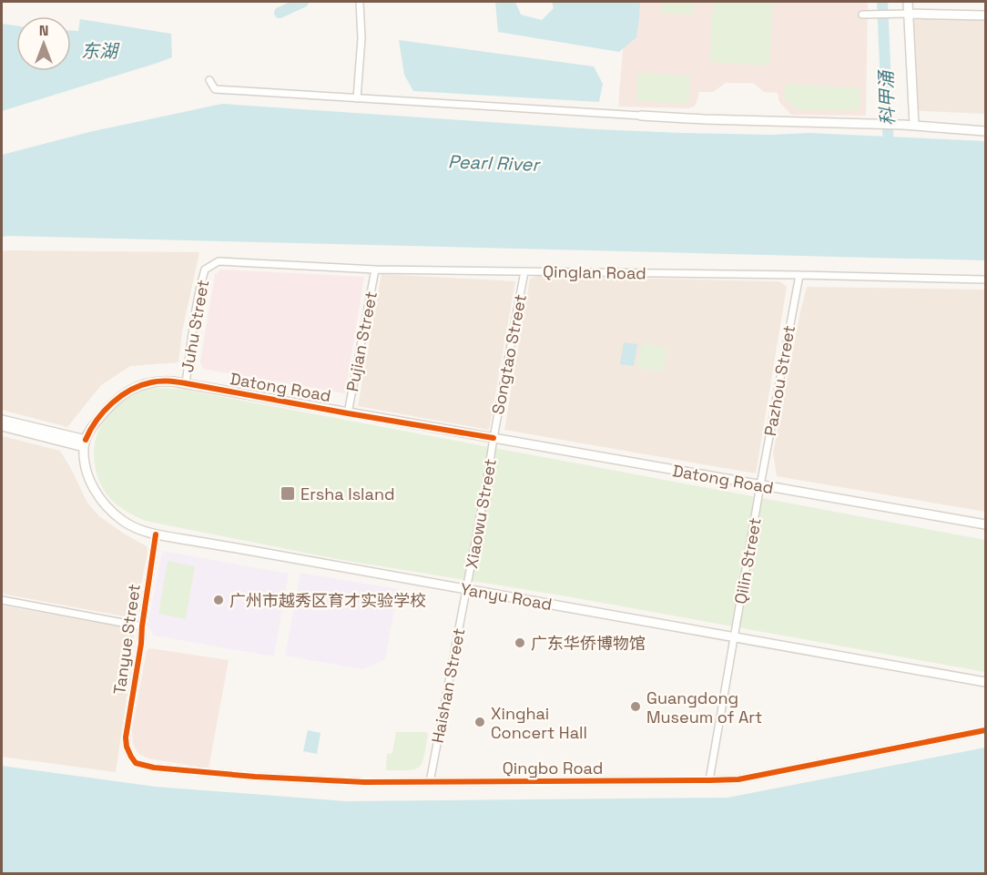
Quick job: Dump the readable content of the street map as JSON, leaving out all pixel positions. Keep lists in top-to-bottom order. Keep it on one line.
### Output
{"streets":{"main road":["Datong Road","Yanyu Road"],"street":["Qinglan Road","Juhu Street","Pujian Street","Songtao Street","Pazhou Street","Xiaowu Street","Qilin Street","Tanyue Street","Haishan Street","Qingbo Road"]},"crossings":[["Qinglan Road","Juhu Street"],["Qinglan Road","Pujian Street"],["Qinglan Road","Songtao Street"],["Qinglan Road","Pazhou Street"],["Juhu Street","Datong Road"],["Pujian Street","Datong Road"],["Songtao Street","Datong Road"],["Songtao Street","Xiaowu Street"],["Pazhou Street","Datong Road"],["Pazhou Street","Qilin Street"],["Datong Road","Xiaowu Street"],["Datong Road","Qilin Street"],["Datong Road","Yanyu Road"],["Xiaowu Street","Yanyu Road"],["Xiaowu Street","Haishan Street"],["Qilin Street","Yanyu Road"],["Qilin Street","Qingbo Road"],["Yanyu Road","Tanyue Street"],["Yanyu Road","Haishan Street"],["Tanyue Street","Qingbo Road"],["Haishan Street","Qingbo Road"]],"water":["东湖","科甲涌","Pearl River"],"places":{"transit":["Ersha Island"],"other":["广州市越秀区育才实验学校","广东华侨博物馆","Guangdong Museum of Art","Xinghai Concert Hall"]},"north":"top"}
